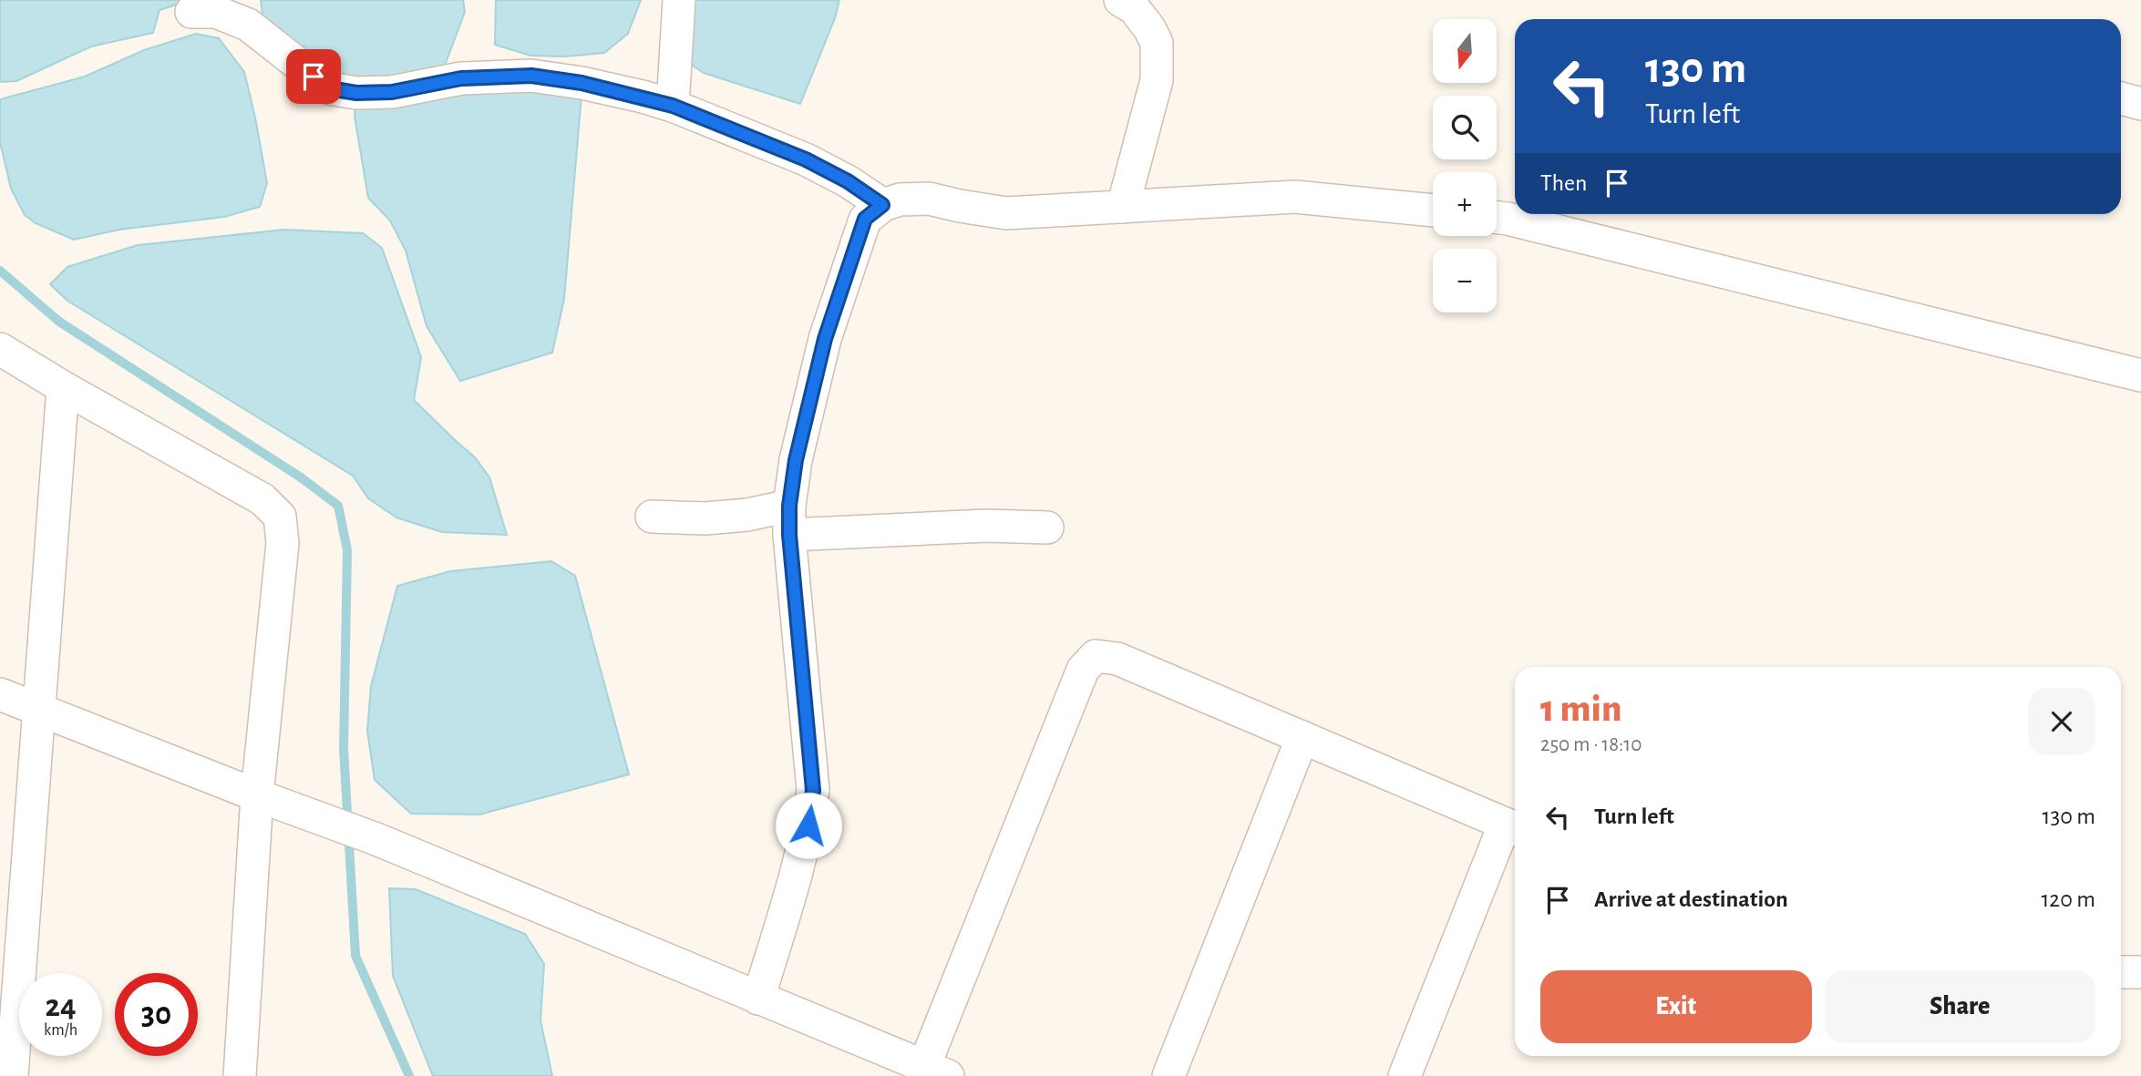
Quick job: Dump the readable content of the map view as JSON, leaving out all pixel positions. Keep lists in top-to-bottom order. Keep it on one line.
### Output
{"north":"bottom","page":{"map_buttons":["+","−"],"turn":["130 m","Turn left"],"then":"Then","heading":["1 min","250 m · 18:10"],"list":[{"name":"Turn left","value":"130 m"},{"name":"Arrive at destination","value":"120 m"}],"buttons":["Exit","Share"],"speed":"24 km/h","limit":"30"}}
